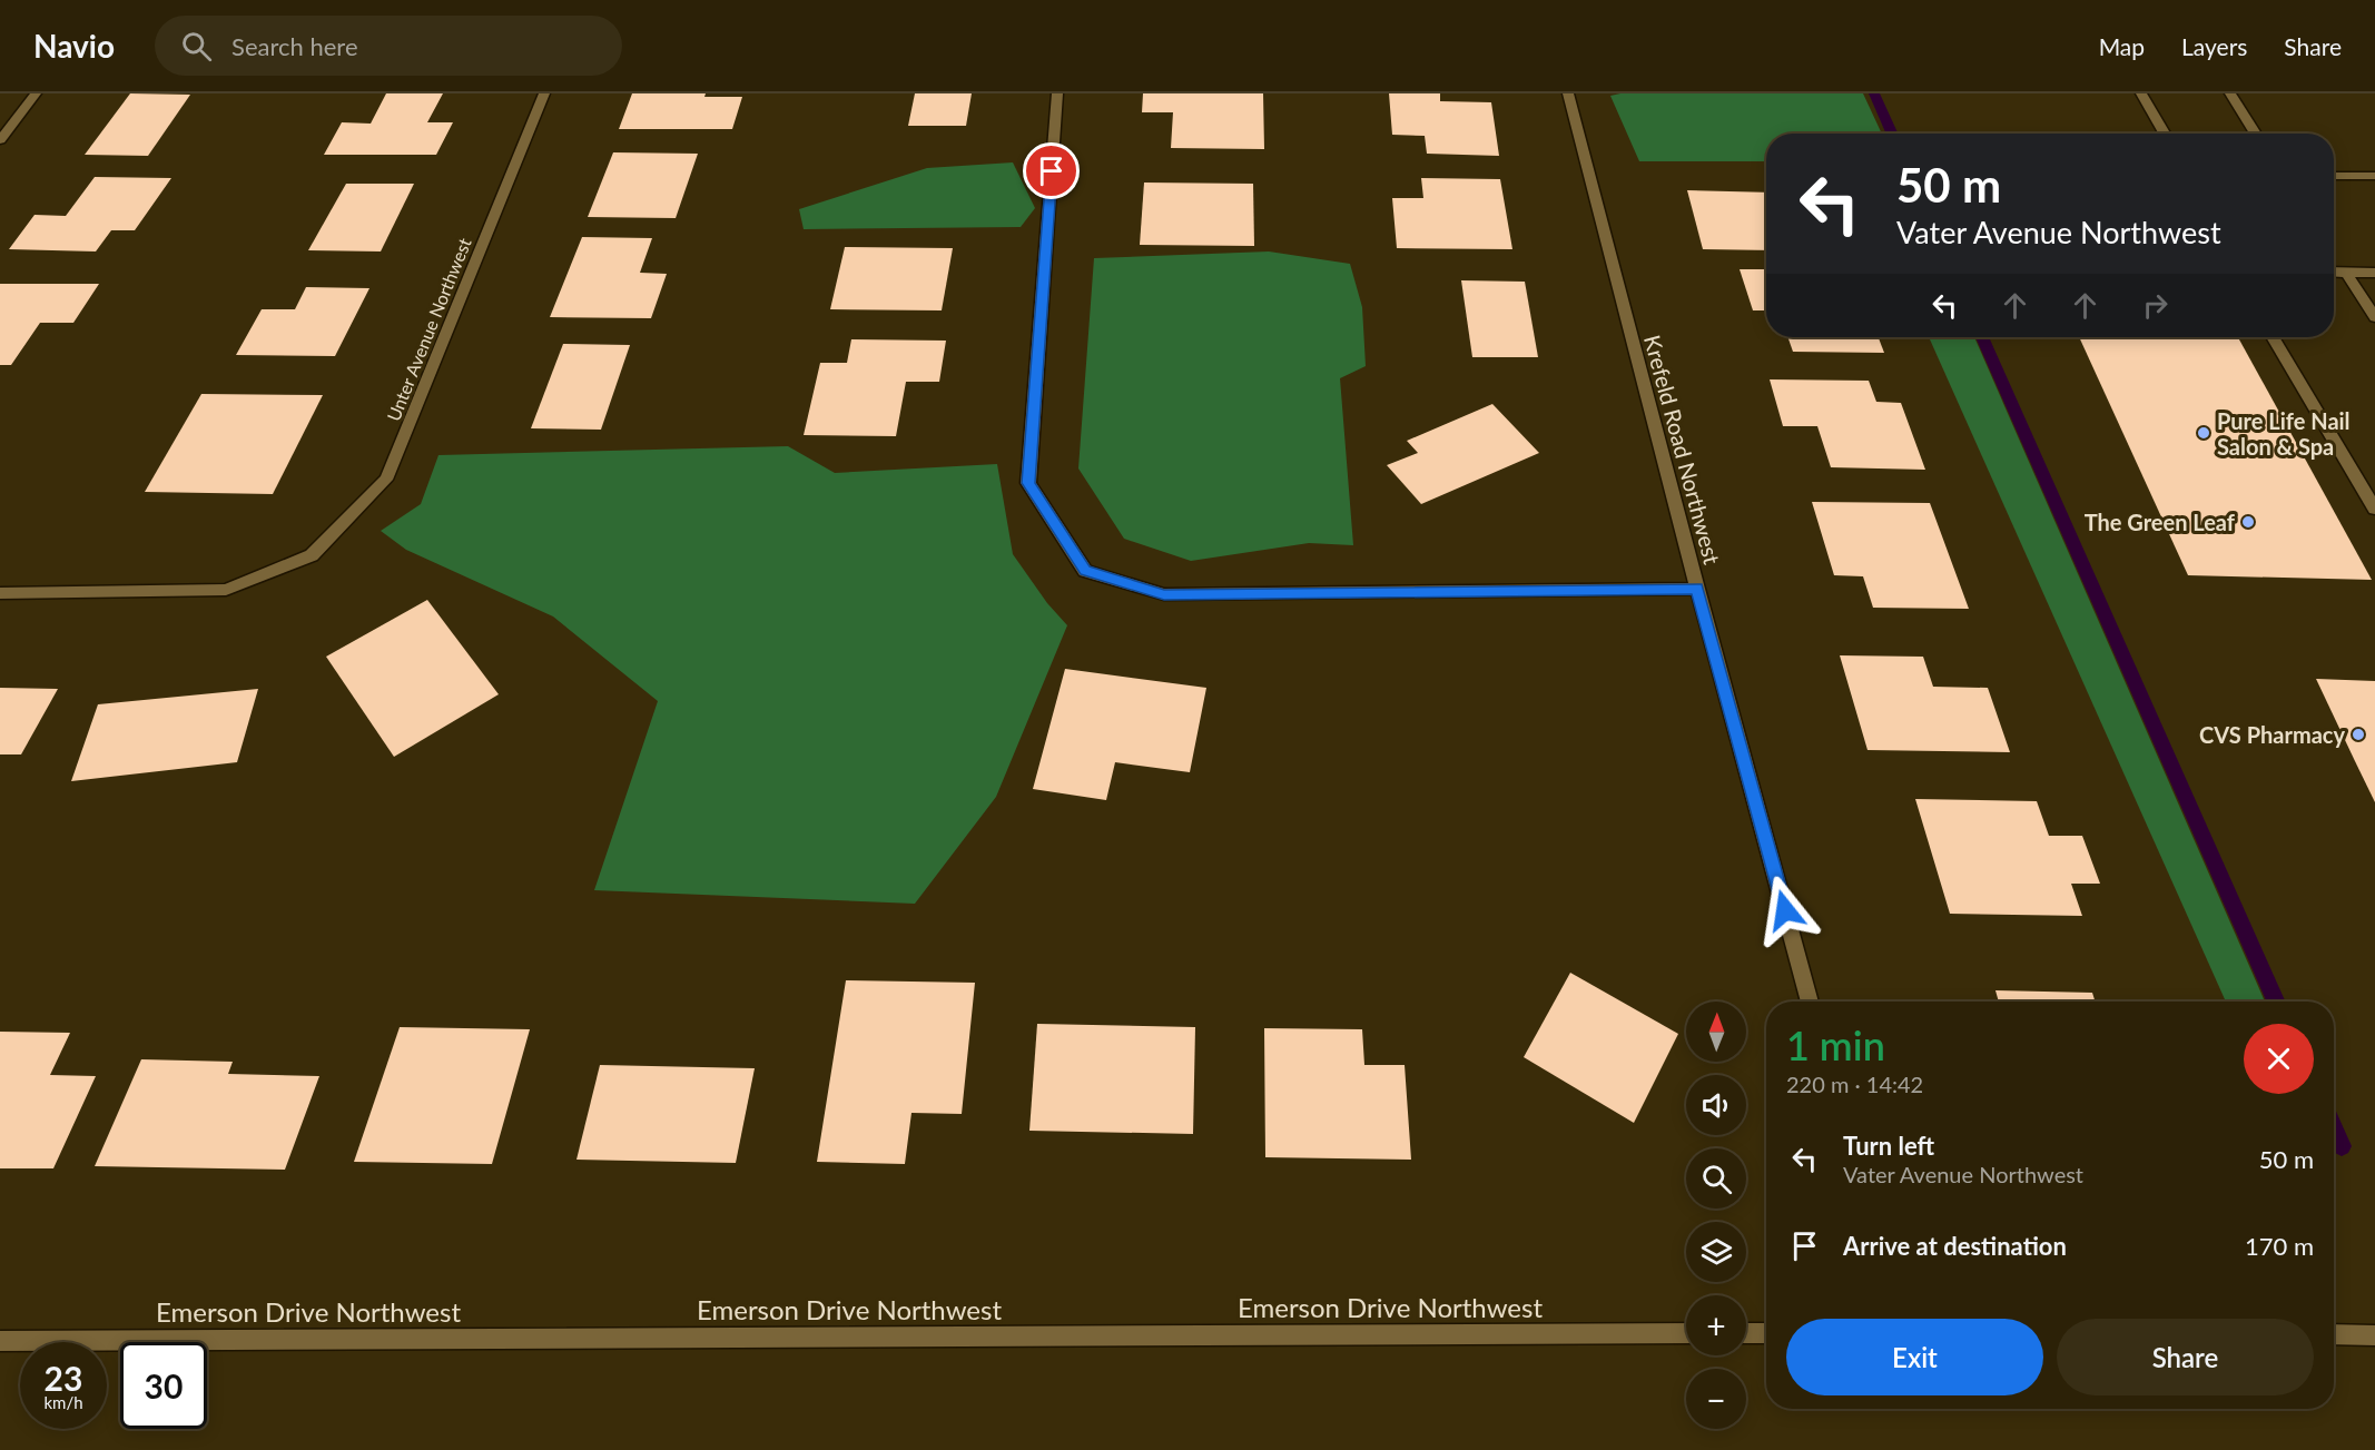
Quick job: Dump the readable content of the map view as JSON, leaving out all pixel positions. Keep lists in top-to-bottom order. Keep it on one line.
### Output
{"streets":{"street":["Unter Avenue Northwest","Krefeld Road Northwest","Emerson Drive Northwest"]},"places":["Pure Life Nail Salon & Spa","The Green Leaf","CVS Pharmacy"],"north":"top","page":{"header":"Navio","search":"Search here","nav":["Map","Layers","Share"],"turn":["50 m","Vater Avenue Northwest"],"map_buttons":["+","−"],"heading":["1 min","220 m · 14:42"],"list":[{"name":"Turn left","note":"Vater Avenue Northwest","value":"50 m"},{"name":"Arrive at destination","value":"170 m"}],"buttons":["Exit","Share"],"speed":"23 km/h","limit":"30"}}
